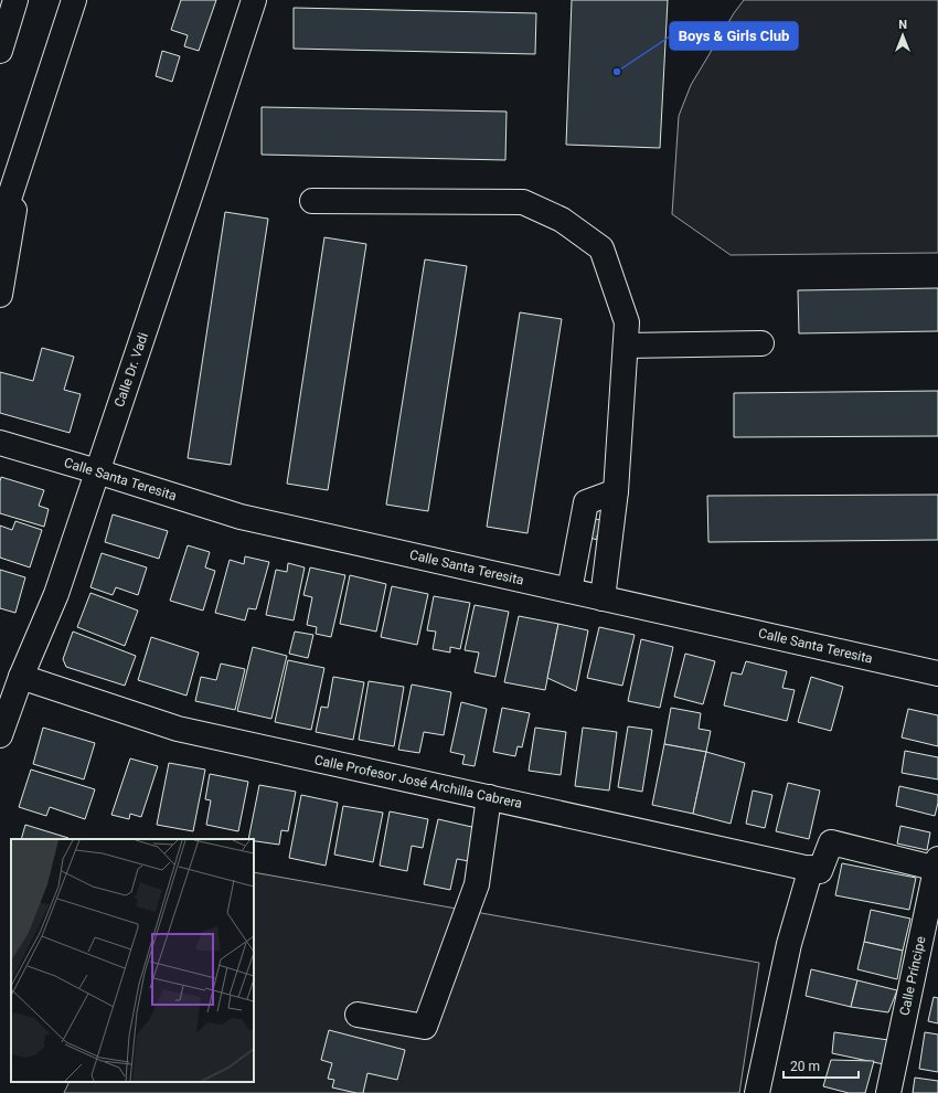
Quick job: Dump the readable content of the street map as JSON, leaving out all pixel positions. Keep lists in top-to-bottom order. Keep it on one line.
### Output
{"streets":{"main road":["Calle Dr. Vadi","Calle Santa Teresita","Calle Profesor José Archilla Cabrera","Calle Príncipe"]},"crossings":[["Calle Dr. Vadi","Calle Santa Teresita"],["Calle Dr. Vadi","Calle Profesor José Archilla Cabrera"]],"places":["Boys & Girls Club"],"scale_bar":"20 m","north":"top"}
